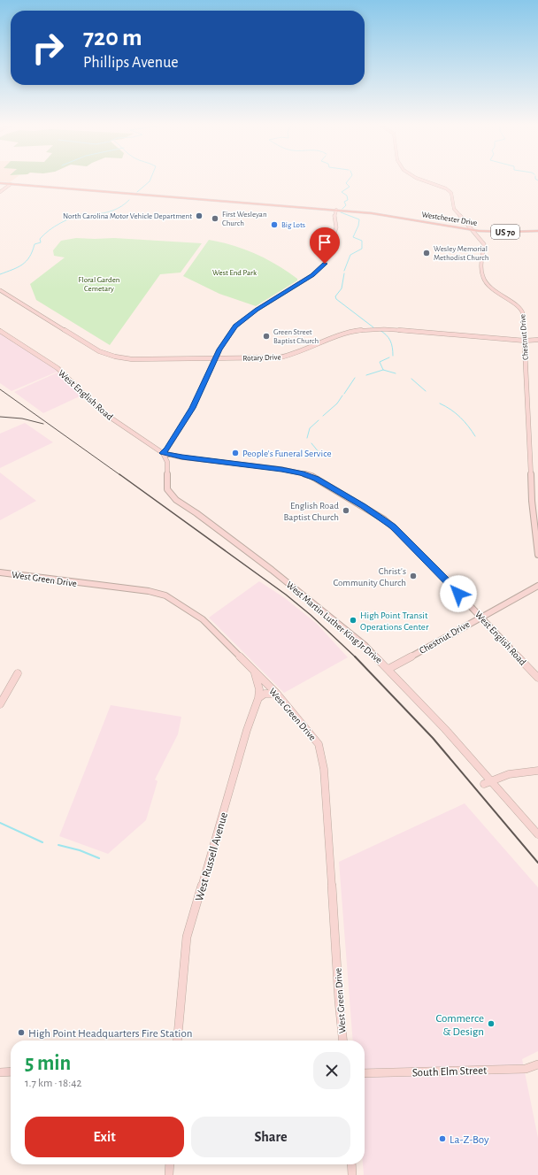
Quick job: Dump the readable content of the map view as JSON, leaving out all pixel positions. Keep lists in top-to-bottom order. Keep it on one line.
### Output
{"streets":{"main road":["Westchester Drive","US 70"],"street":["Chestnut Drive","Rotary Drive","West English Road","West Green Drive","West Martin Luther King Jr Drive","West Russell Avenue","South Elm Street"]},"crossings":[["Westchester Drive","Chestnut Drive"],["Chestnut Drive","Rotary Drive"],["Chestnut Drive","West English Road"],["Chestnut Drive","West Martin Luther King Jr Drive"],["West English Road","West Martin Luther King Jr Drive"],["West Green Drive","West Russell Avenue"]],"parks":["West End Park","Floral Garden Cemetary"],"places":["North Carolina Motor Vehicle Department","First Wesleyan Church","Big Lots","Wesley Memorial Methodist Church","Green Street Baptist Church","People's Funeral Service","English Road Baptist Church","Christ's Community Church","High Point Transit Operations Center","Commerce & Design","High Point Headquarters Fire Station","La-Z-Boy"],"page":{"turn":["720 m","Phillips Avenue"],"heading":["5 min","1.7 km · 18:42"],"buttons":["Exit","Share"]}}
